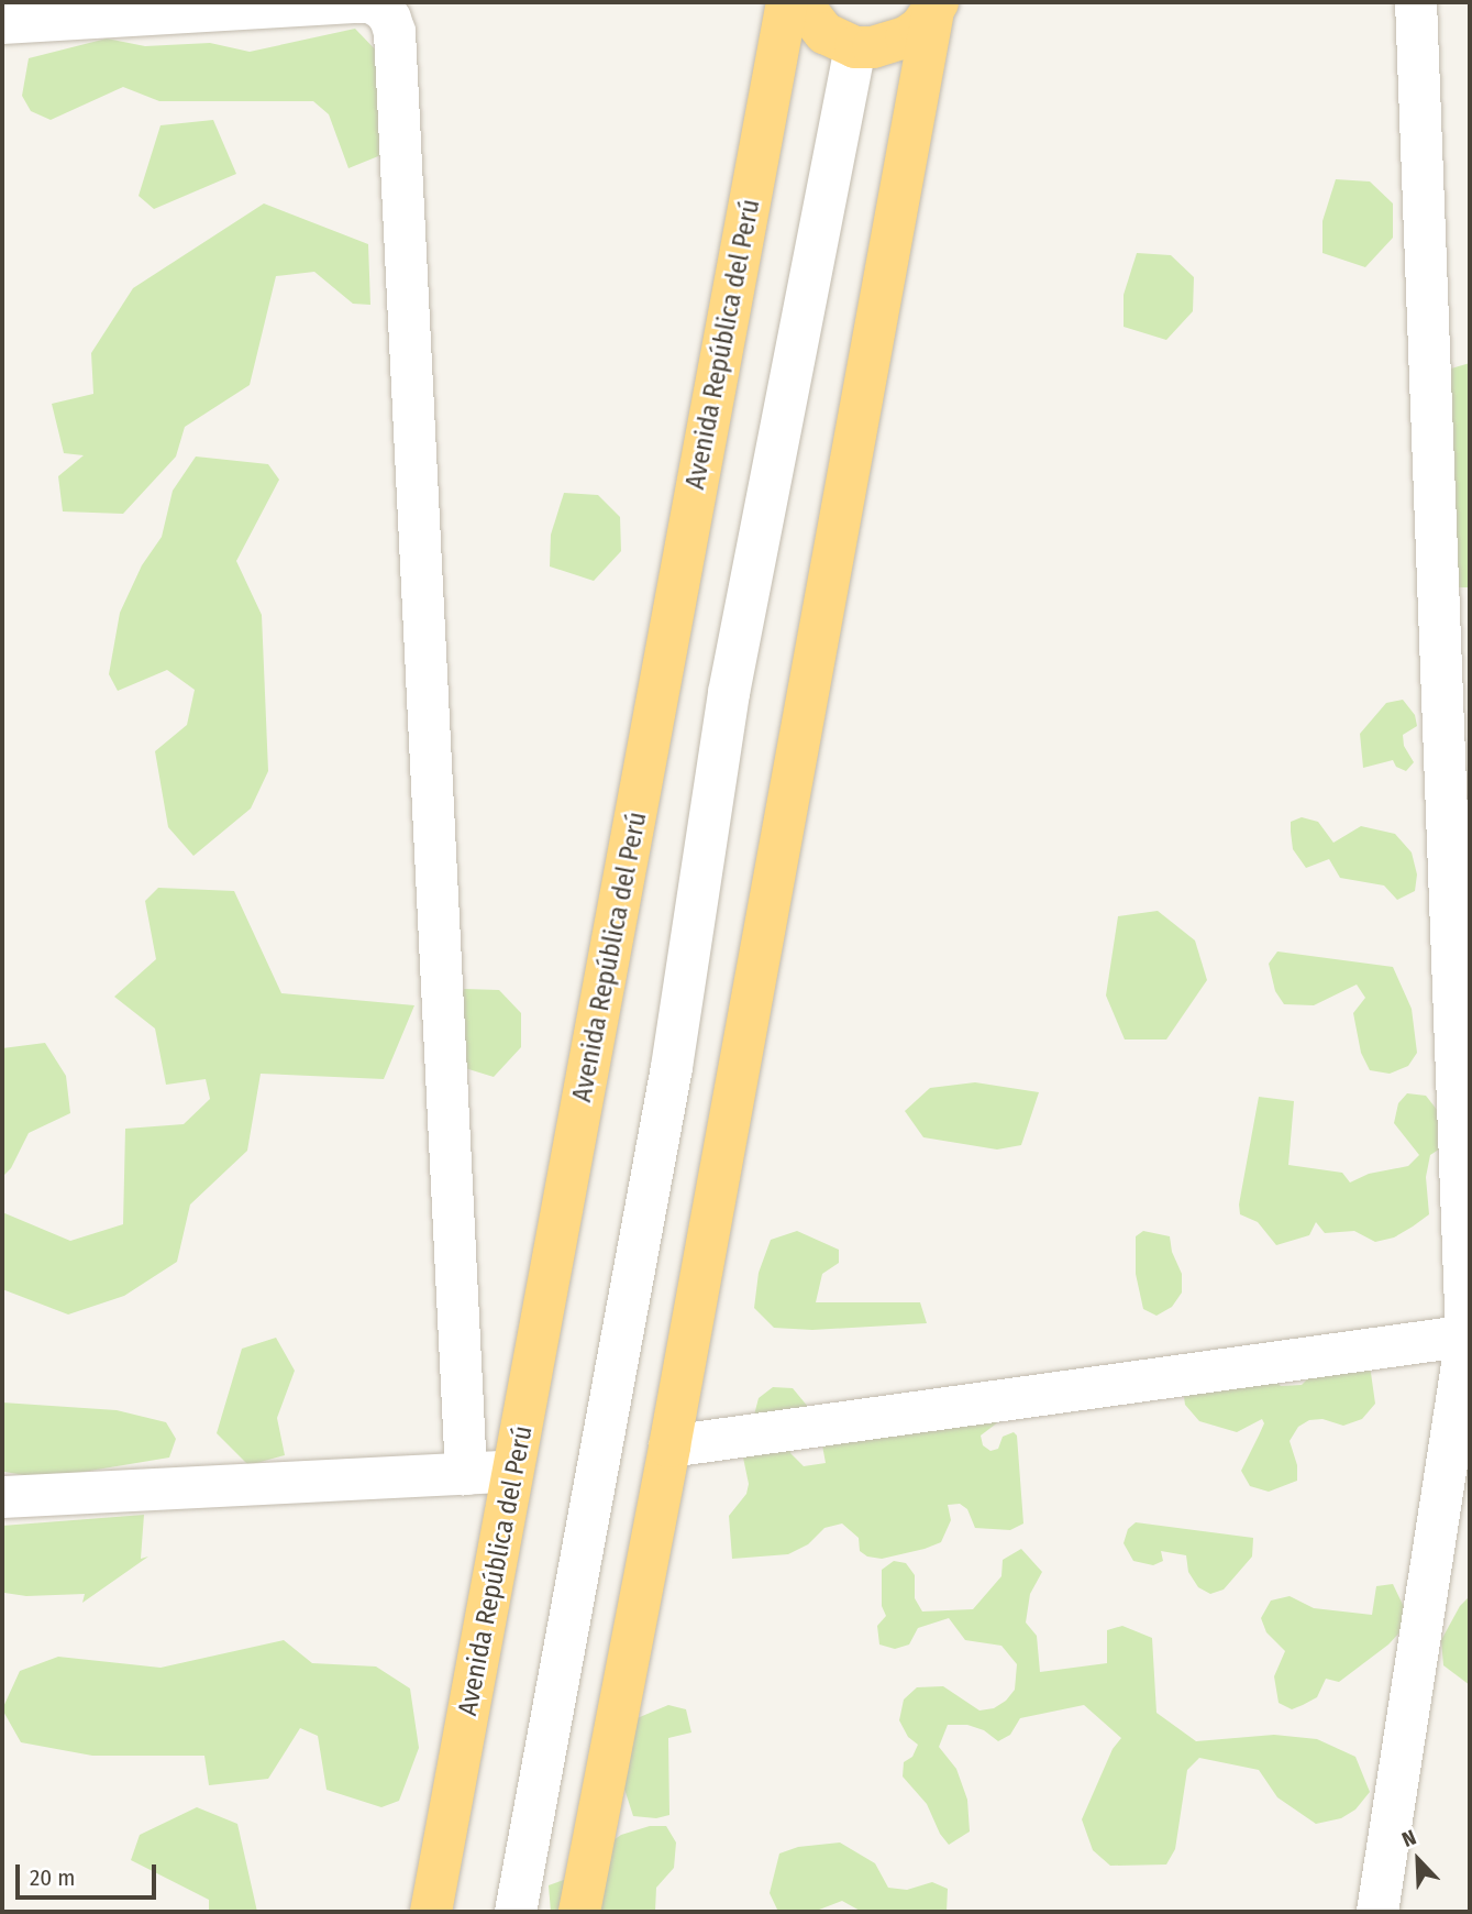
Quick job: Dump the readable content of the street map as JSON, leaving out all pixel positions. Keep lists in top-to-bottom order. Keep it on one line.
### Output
{"streets":{"highway":["Avenida República del Perú"]},"scale_bar":"20 m","north":"top left"}
